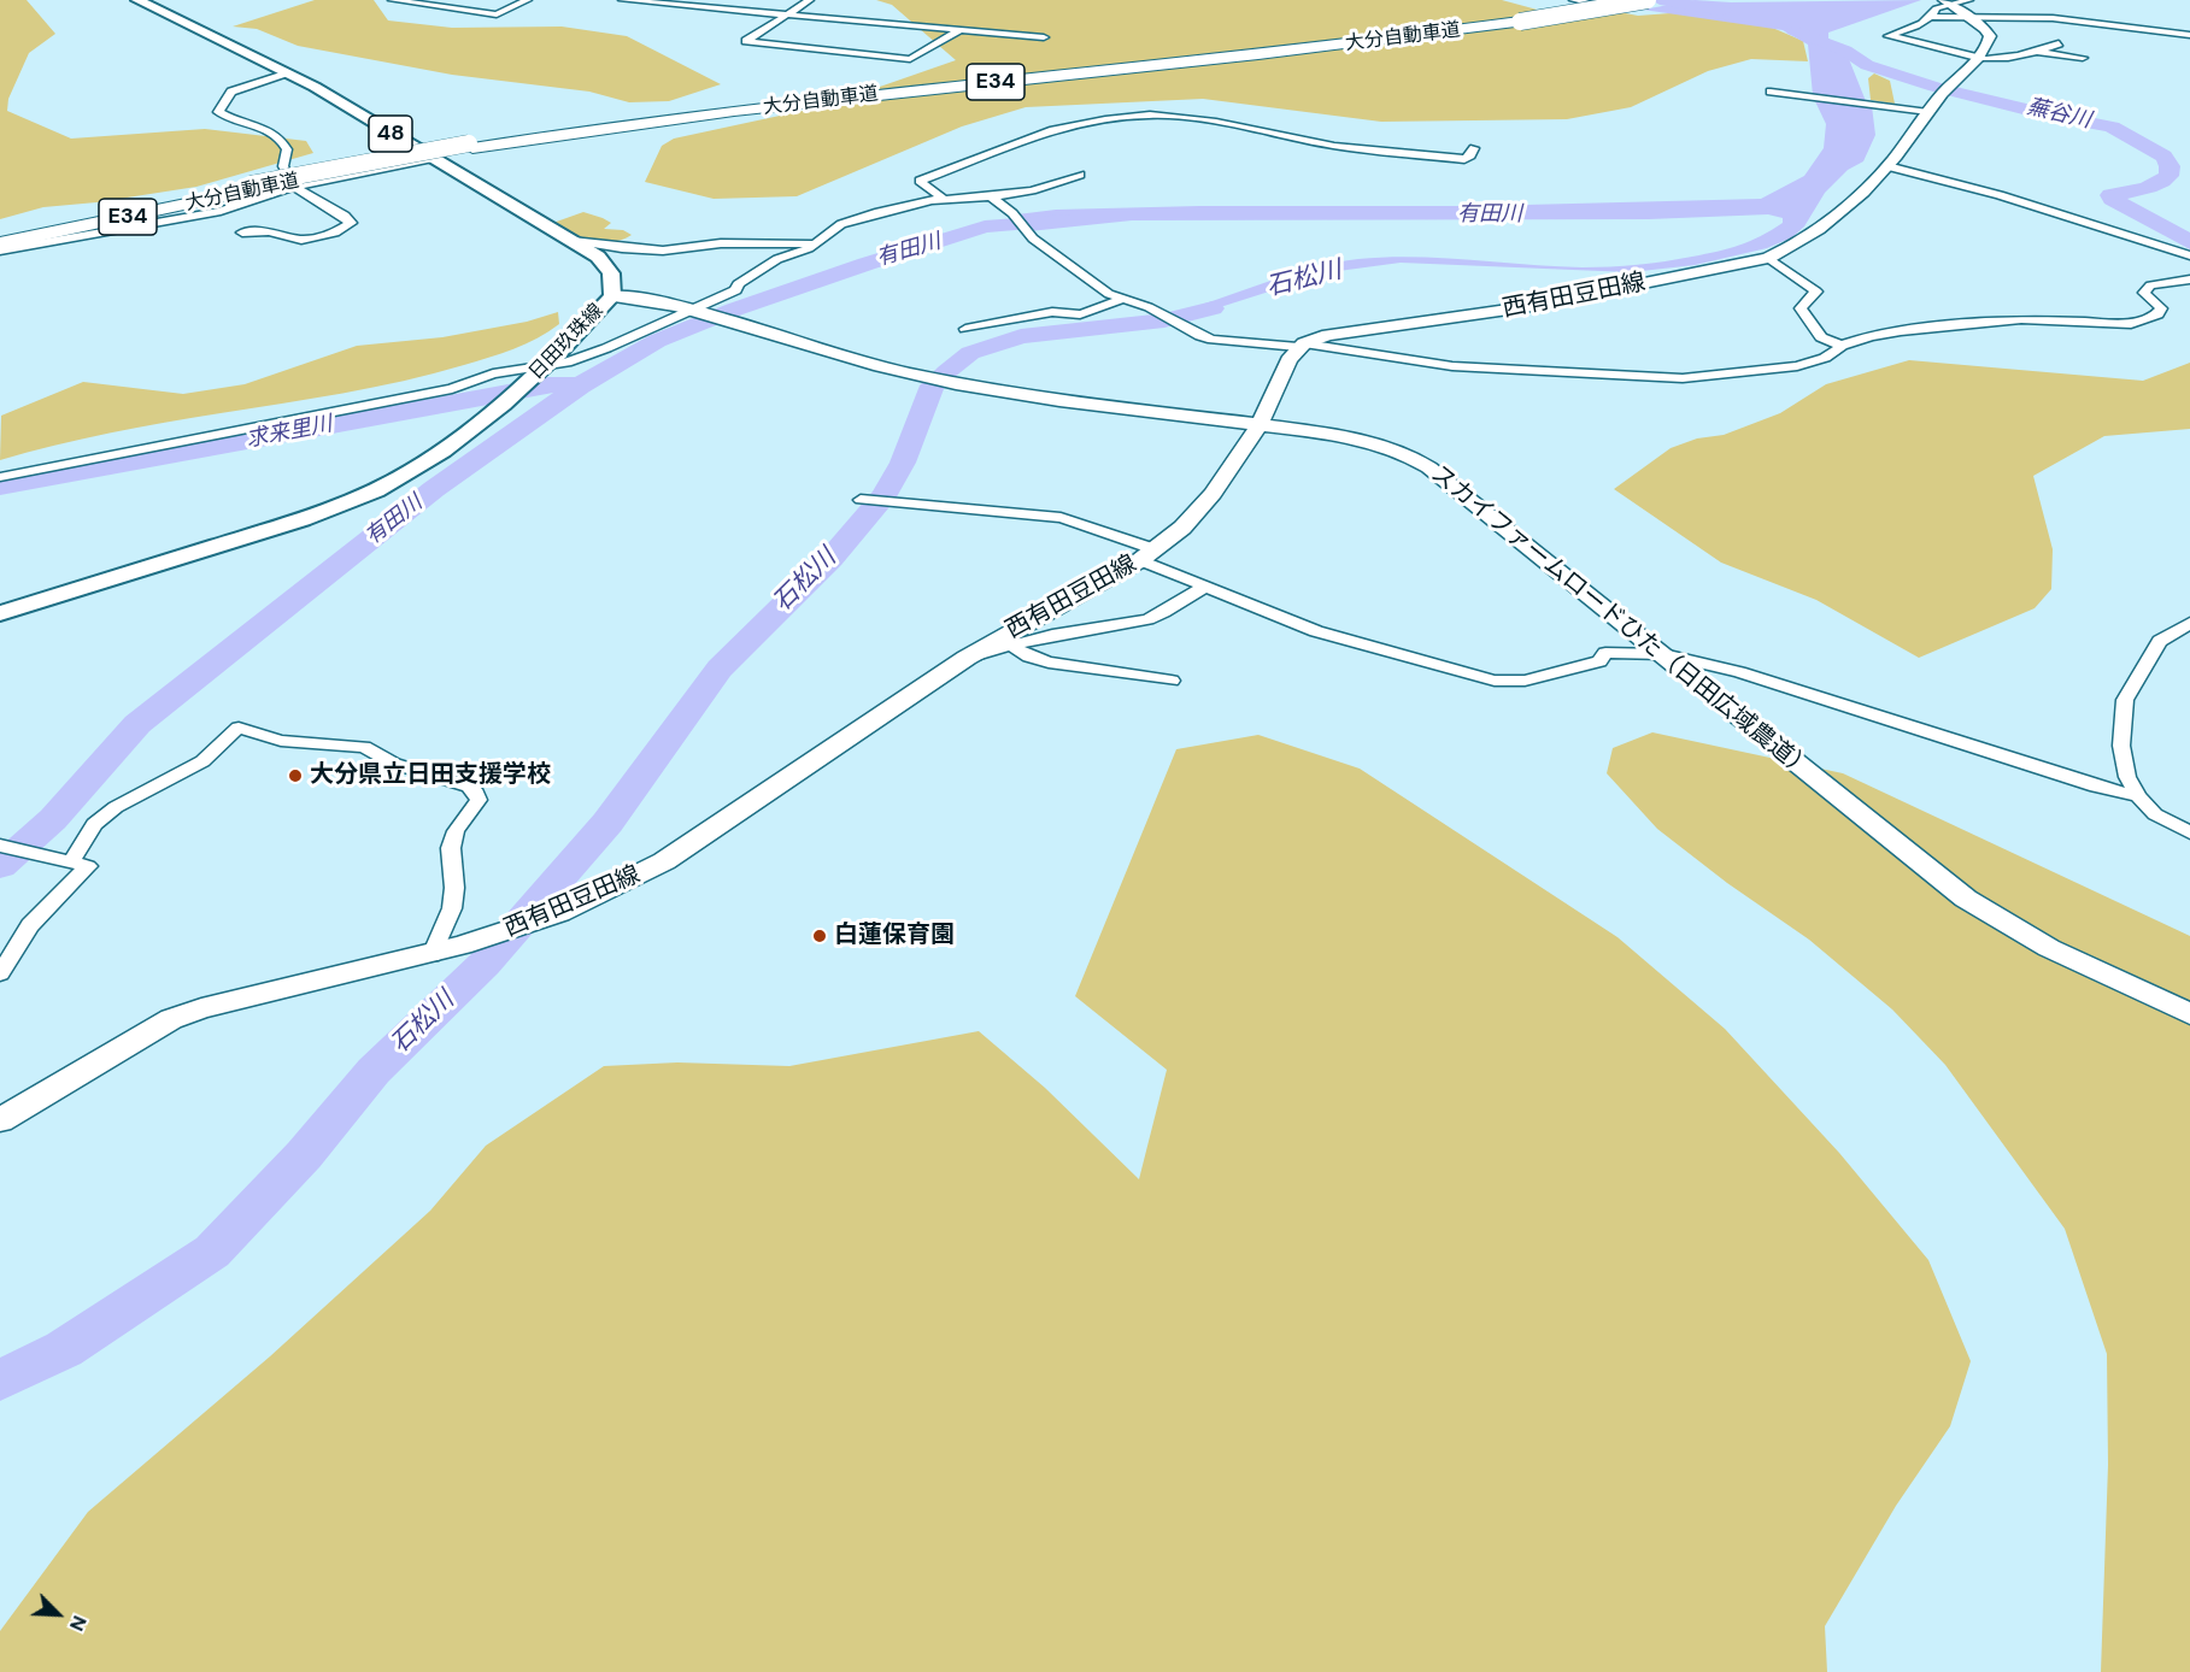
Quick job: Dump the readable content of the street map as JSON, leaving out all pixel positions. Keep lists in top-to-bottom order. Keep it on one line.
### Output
{"streets":{"highway":["大分自動車道","E34"],"main road":["48","西有田豆田線","日田玖珠線","スカイファームロードひた（日田広域農道）"]},"crossings":[["西有田豆田線","スカイファームロードひた（日田広域農道）"],["日田玖珠線","スカイファームロードひた（日田広域農道）"]],"water":["蕪谷川","有田川","石松川","求来里川"],"places":["大分県立日田支援学校","白蓮保育園"],"north":"bottom right"}
